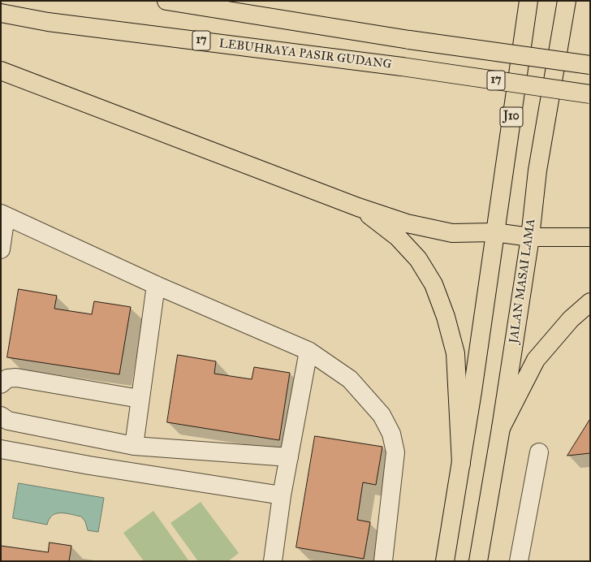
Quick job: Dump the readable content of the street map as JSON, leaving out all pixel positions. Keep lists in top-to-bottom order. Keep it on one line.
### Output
{"streets":{"main road":["17","LEBUHRAYA PASIR GUDANG","J10","JALAN MASAI LAMA"]}}
